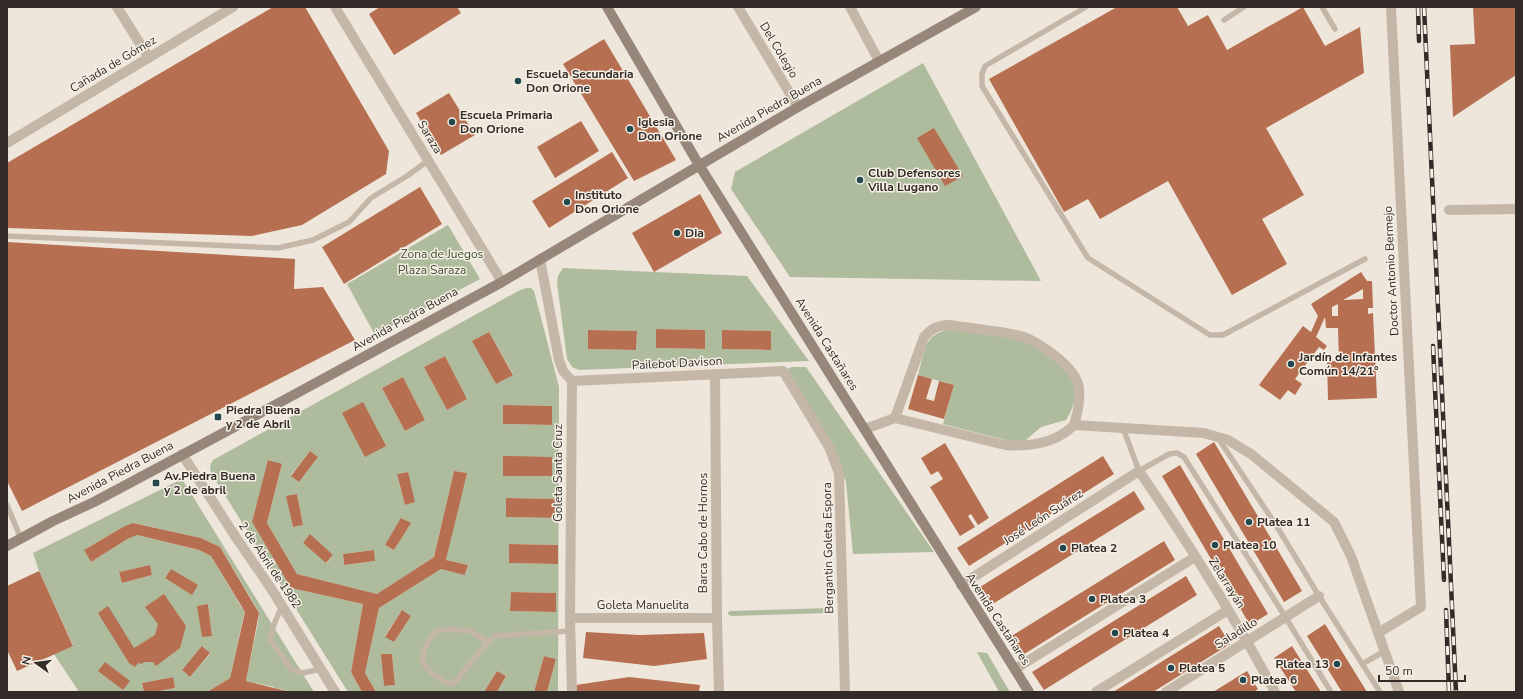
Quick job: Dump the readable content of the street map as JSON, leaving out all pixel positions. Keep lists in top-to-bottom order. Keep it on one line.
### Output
{"streets":{"main road":["Avenida Piedra Buena","Avenida Castañares"],"street":["Del Colegio","Cañada de Gómez","Saraza","Doctor Antonio Bermejo","Pailebot Davison","Goleta Santa Cruz","José León Suárez","Barca Cabo de Hornos","Bergantin Goleta Espora","2 de Abril de 1982","Zelarrayán","Goleta Manuelita","Saladillo"]},"crossings":[["Del Colegio","Avenida Piedra Buena"],["Avenida Piedra Buena","Saraza"],["Avenida Piedra Buena","Avenida Castañares"],["Avenida Piedra Buena","2 de Abril de 1982"],["Avenida Castañares","José León Suárez"],["Pailebot Davison","Goleta Santa Cruz"],["Pailebot Davison","Barca Cabo de Hornos"],["Pailebot Davison","Bergantin Goleta Espora"],["Goleta Santa Cruz","Goleta Manuelita"],["José León Suárez","Zelarrayán"],["Barca Cabo de Hornos","Goleta Manuelita"],["Zelarrayán","Saladillo"]],"parks":["Zona de Juegos","Plaza Saraza"],"places":{"other":["Escuela Secundaria Don Orione","Escuela Primaria Don Orione","Iglesia Don Orione","Club Defensores Villa Lugano","Instituto Don Orione","Dia","Jardín de Infantes Común 14/21°","Platea 11","Platea 10","Platea 2","Platea 3","Platea 4","Platea 13","Platea 5","Platea 6"],"transit":["Piedra Buena y 2 de Abril","Av.Piedra Buena y 2 de abril"]},"scale_bar":"50 m","north":"left"}
